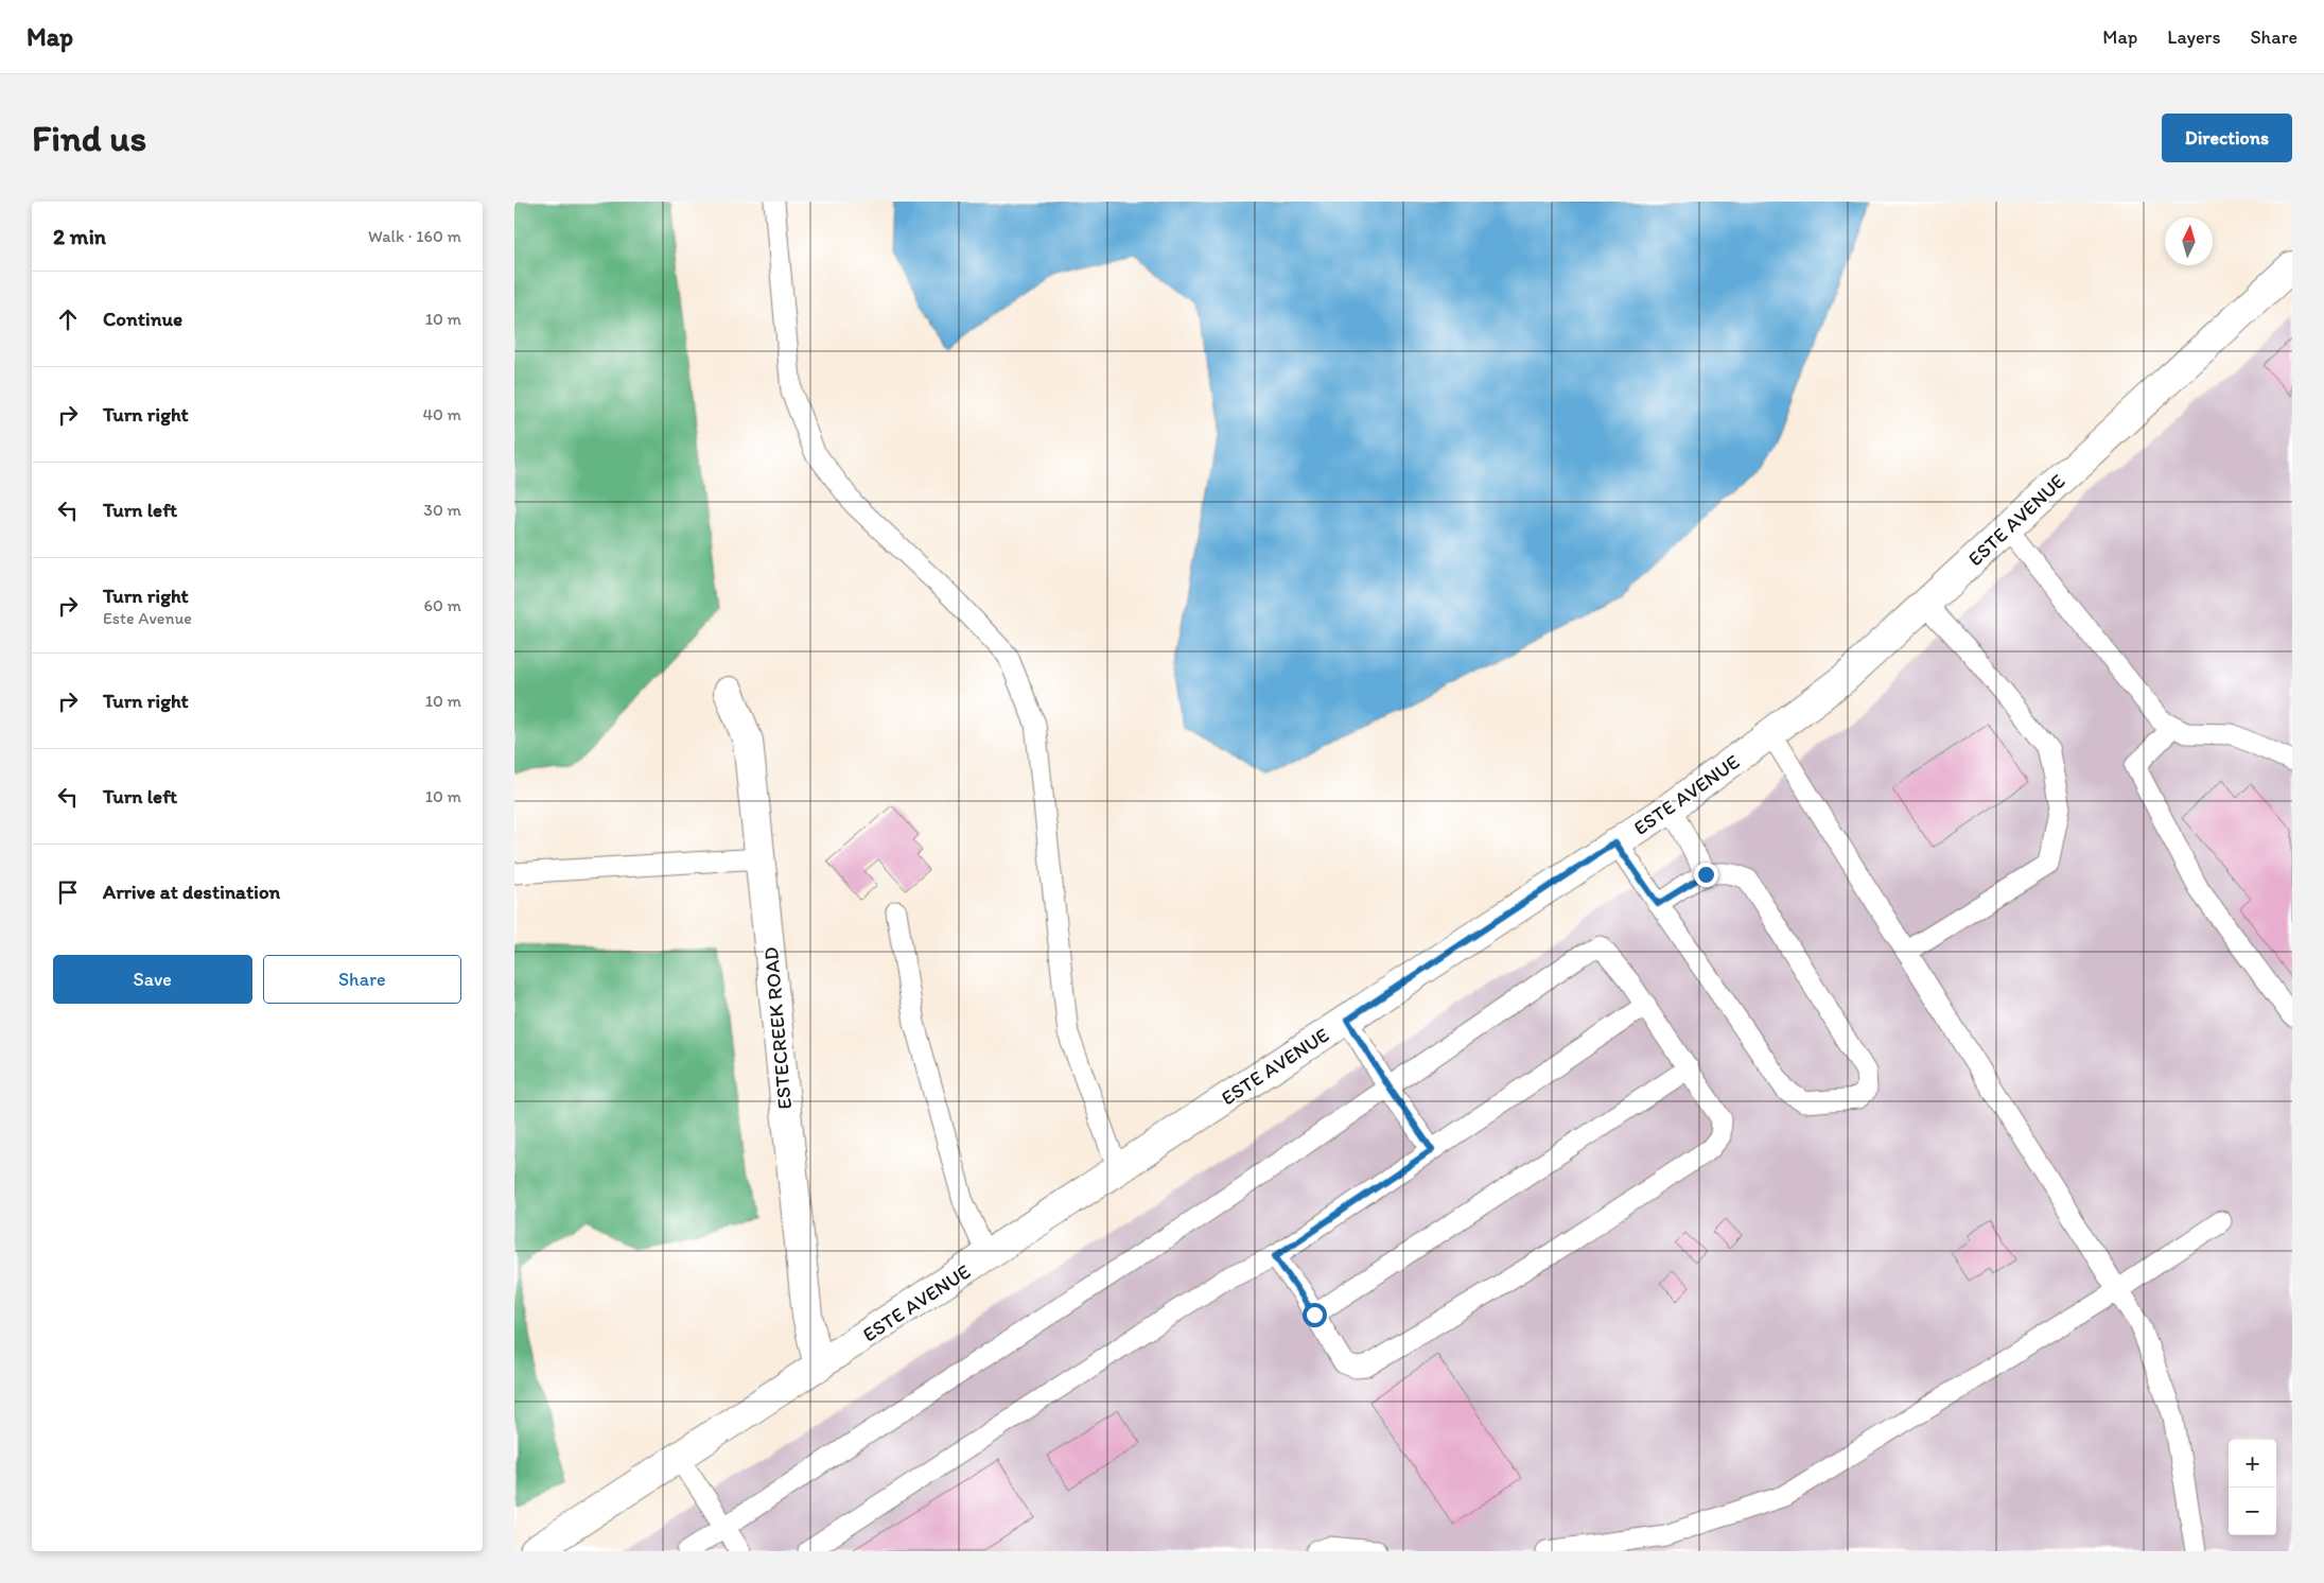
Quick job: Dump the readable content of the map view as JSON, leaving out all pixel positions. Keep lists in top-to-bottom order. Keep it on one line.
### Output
{"streets":{"street":["ESTE AVENUE","ESTECREEK ROAD"]},"crossings":[["ESTE AVENUE","ESTECREEK ROAD"]],"north":"top","page":{"header":"Map","nav":["Map","Layers","Share"],"buttons":["Directions",["Save","Share"]],"title":"Find us","heading":["2 min","Walk · 160 m"],"list":[["Continue","10 m"],["Turn right","40 m"],["Turn left","30 m"],["Turn right","Este Avenue","60 m"],["Turn right","10 m"],["Turn left","10 m"],"Arrive at destination"],"map_buttons":["+","−"]}}
